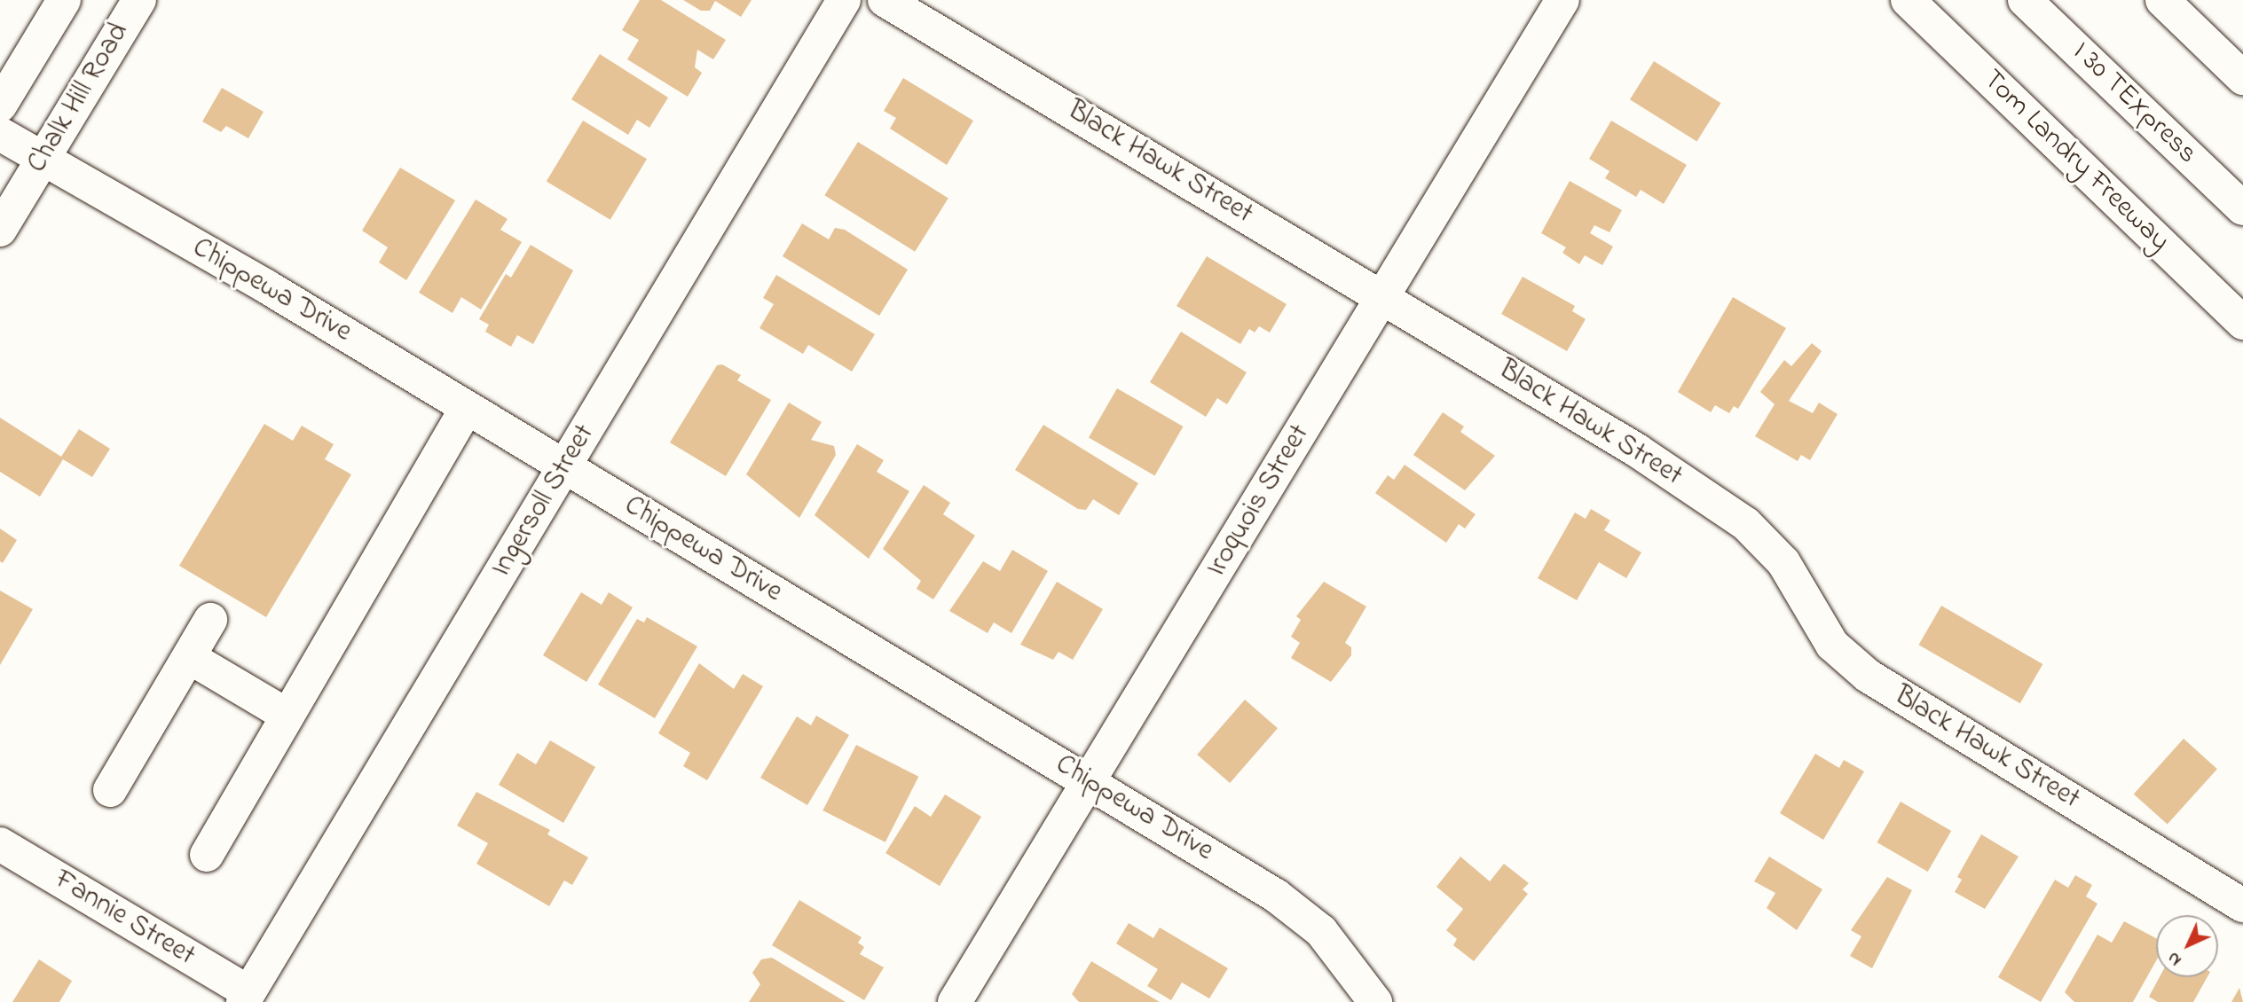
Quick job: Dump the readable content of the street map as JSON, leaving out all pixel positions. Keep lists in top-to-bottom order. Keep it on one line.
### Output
{"streets":{"main road":["Chalk Hill Road","I 30 TEXpress","Tom Landry Freeway","Black Hawk Street","Chippewa Drive","Ingersoll Street","Iroquois Street","Fannie Street"]},"crossings":[["Chalk Hill Road","Chippewa Drive"],["Black Hawk Street","Iroquois Street"],["Chippewa Drive","Ingersoll Street"],["Chippewa Drive","Iroquois Street"],["Ingersoll Street","Fannie Street"]],"north":"bottom left"}
